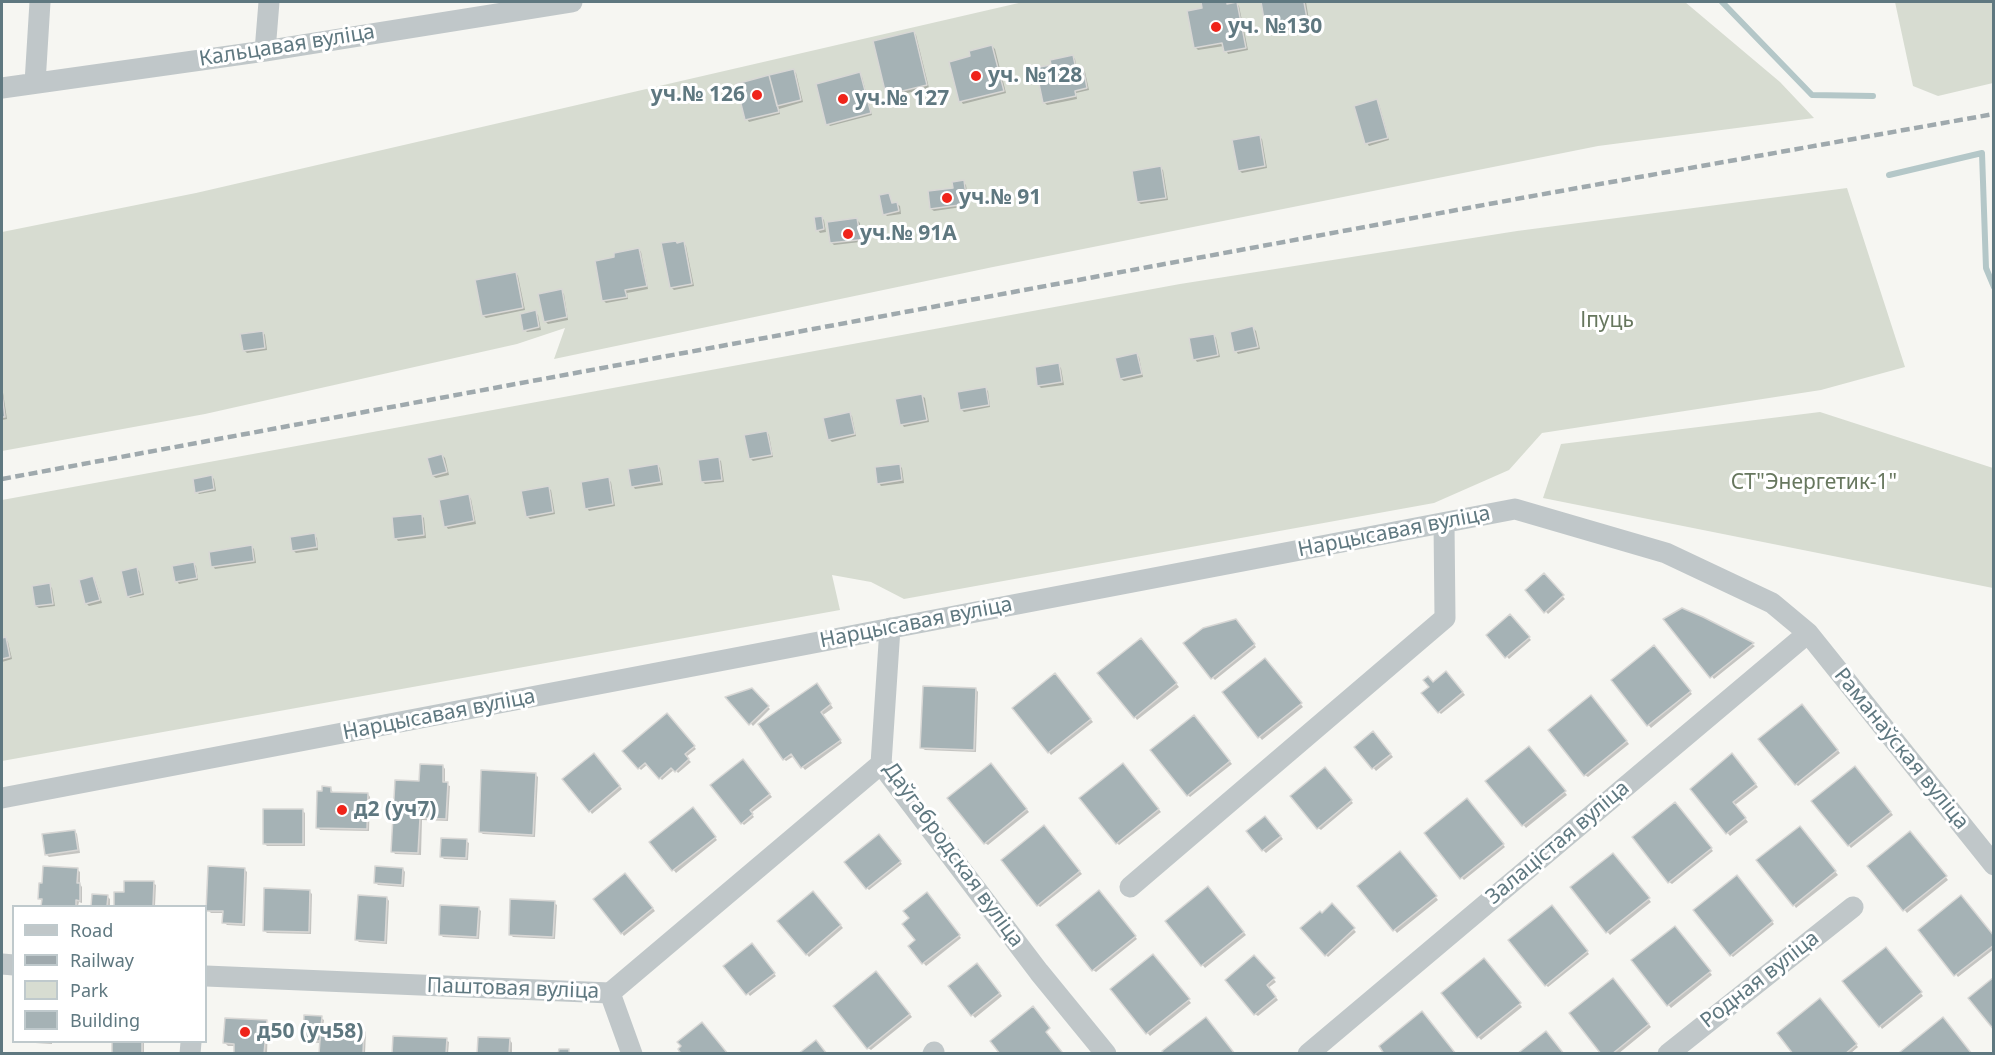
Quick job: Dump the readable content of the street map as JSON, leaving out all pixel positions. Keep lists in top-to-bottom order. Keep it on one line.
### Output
{"streets":{"street":["Кальцавая вуліца","Нарцысавая вуліца","Раманаўская вуліца","Залацістая вуліца","Даўгабродская вуліца","Родная вуліца","Паштовая вуліца"]},"crossings":[["Нарцысавая вуліца","Раманаўская вуліца"],["Нарцысавая вуліца","Залацістая вуліца"],["Нарцысавая вуліца","Даўгабродская вуліца"],["Раманаўская вуліца","Залацістая вуліца"],["Даўгабродская вуліца","Паштовая вуліца"]],"parks":["Іпуць","СТ\"Энергетик-1\""],"places":["уч. №130","уч. №128","уч.№ 126","уч.№ 127","уч.№ 91","уч.№ 91А","д2 (уч7)","д50 (уч58)"],"legend":["Road","Railway","Park","Building"]}
